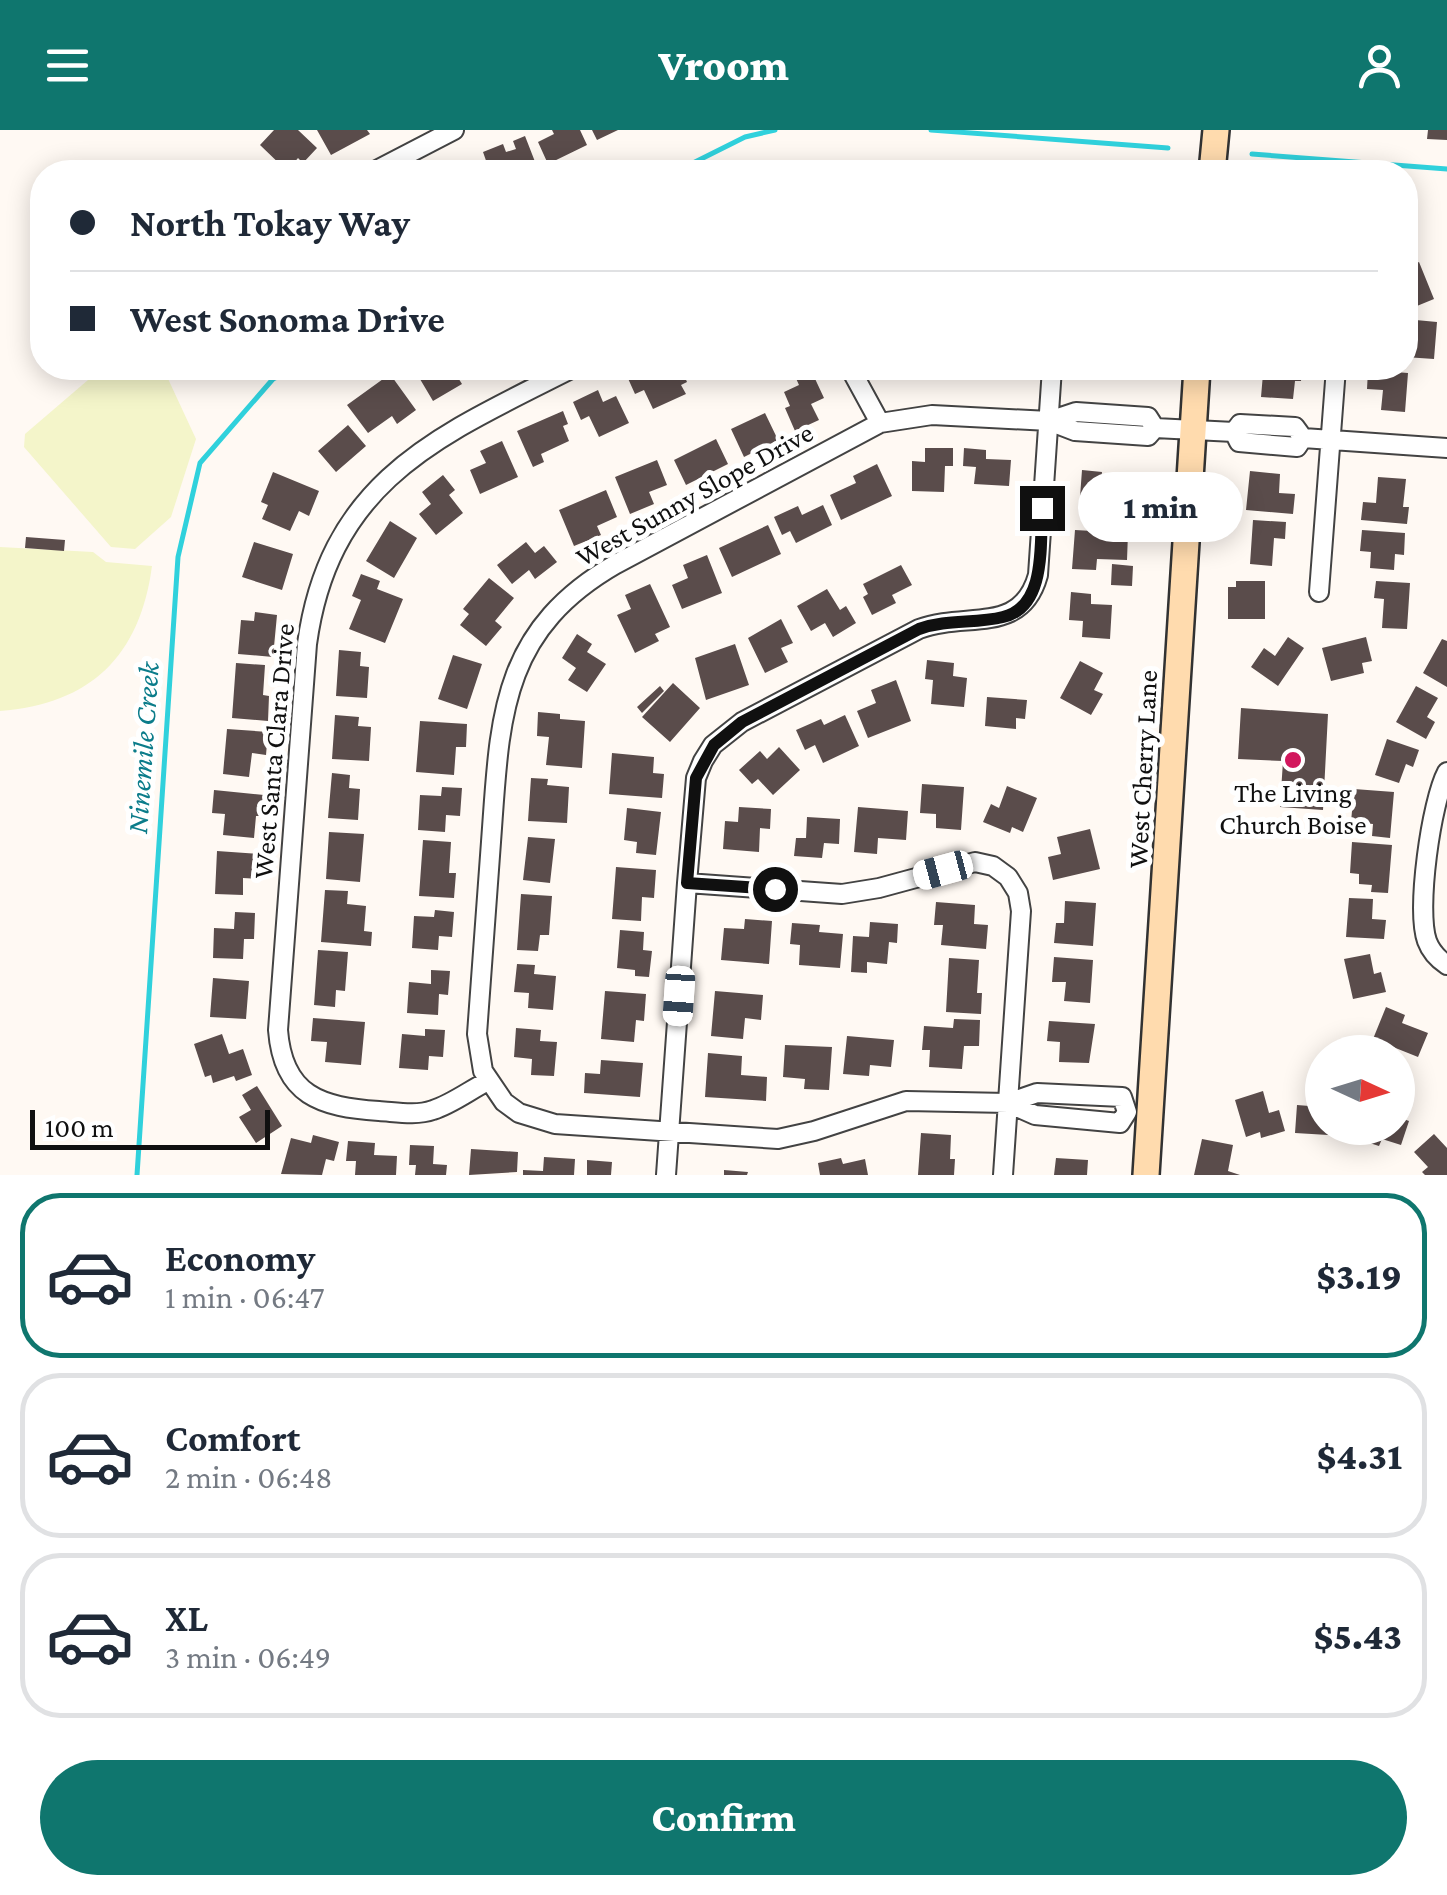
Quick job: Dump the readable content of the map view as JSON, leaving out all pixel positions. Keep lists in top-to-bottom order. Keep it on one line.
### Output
{"streets":{"main road":["West Cherry Lane"],"street":["West Sunny Slope Drive","West Santa Clara Drive"]},"crossings":[["West Sunny Slope Drive","West Santa Clara Drive"],["West Sunny Slope Drive","West Cherry Lane"]],"water":["Ninemile Creek"],"places":["The Living Church Boise"],"scale_bar":"100 m","north":"right","page":{"header":"Vroom","banner":["North Tokay Way","West Sonoma Drive"],"bubble":"1 min","scale":"100 m","list":[{"name":"Economy","note":"1 min · 06:47","value":"$3.19"},{"name":"Comfort","note":"2 min · 06:48","value":"$4.31"},{"name":"XL","note":"3 min · 06:49","value":"$5.43"}],"buttons":"Confirm"}}
